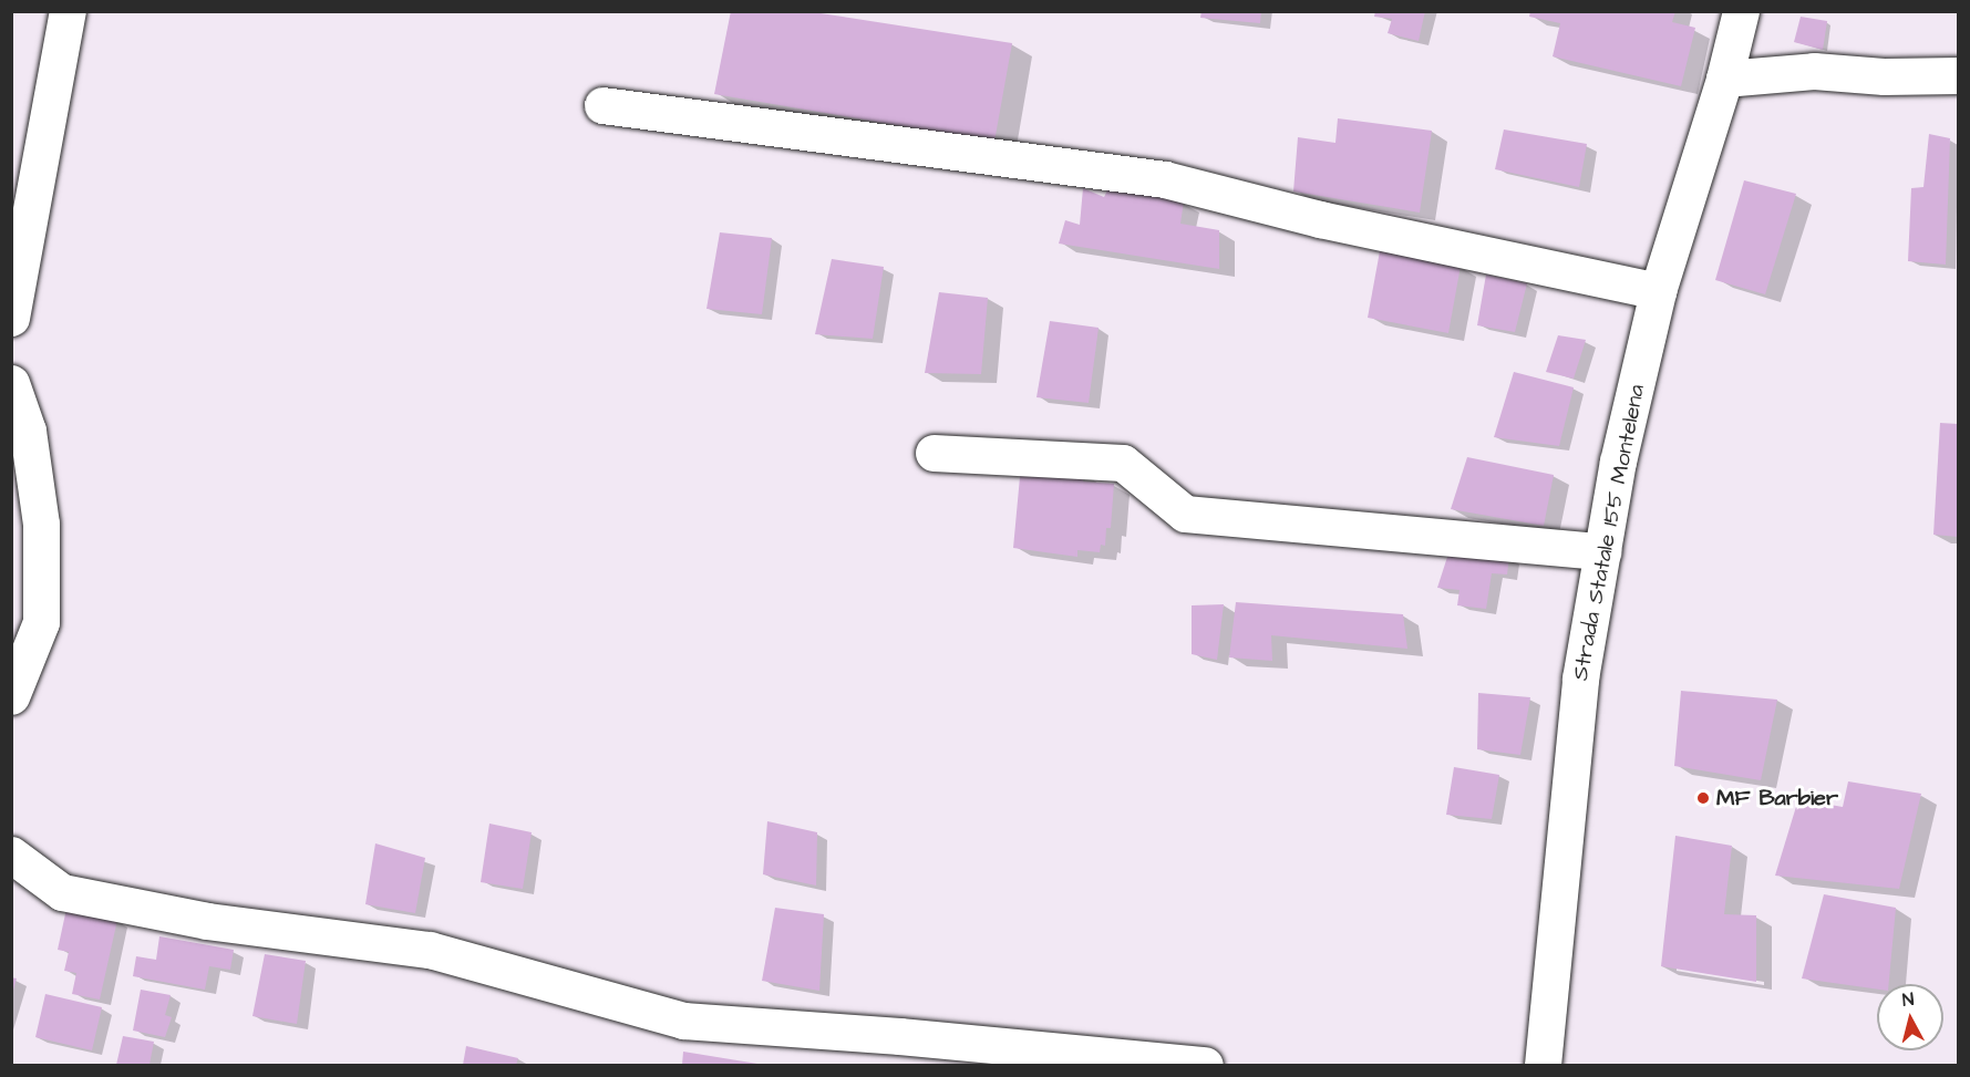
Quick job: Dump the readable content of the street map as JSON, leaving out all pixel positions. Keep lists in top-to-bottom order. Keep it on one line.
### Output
{"streets":{"street":["Strada Statale 155 Montelena"]},"places":["MF Barbier"],"north":"top"}
